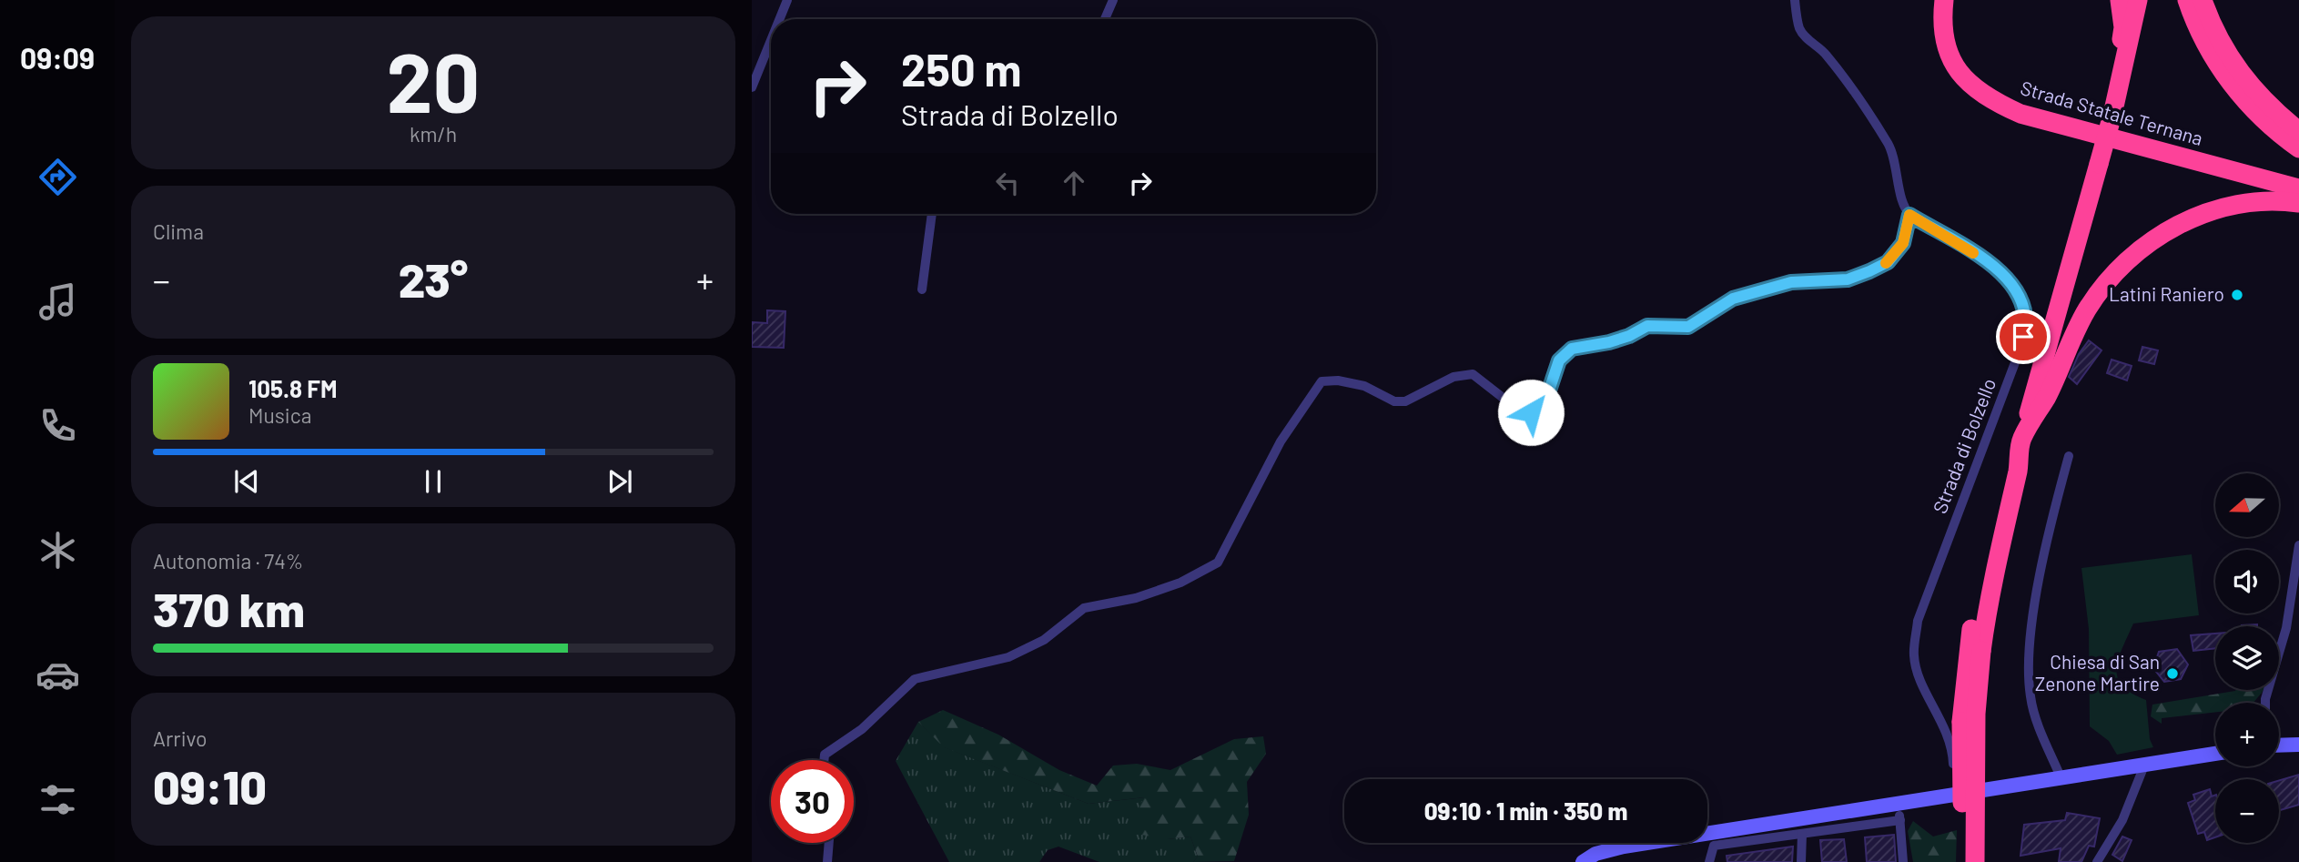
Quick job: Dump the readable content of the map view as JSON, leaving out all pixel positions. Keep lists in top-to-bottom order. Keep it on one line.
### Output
{"streets":{"highway":["Strada Statale Ternana"],"street":["Strada di Bolzello"]},"places":["Latini Raniero","Chiesa di San Zenone Martire"],"north":"left","page":{"tabs":"09:09","tile":[["20","km/h"],"Clima",["Autonomia · 74%","370 km"],["Arrivo","09:10"]],"turn":["250 m","Strada di Bolzello"],"heat":["−","23°","+"],"song":["105.8 FM","Musica"],"map_buttons":["+","−"],"limit":"30","trip":"09:10 · 1 min · 350 m"}}
